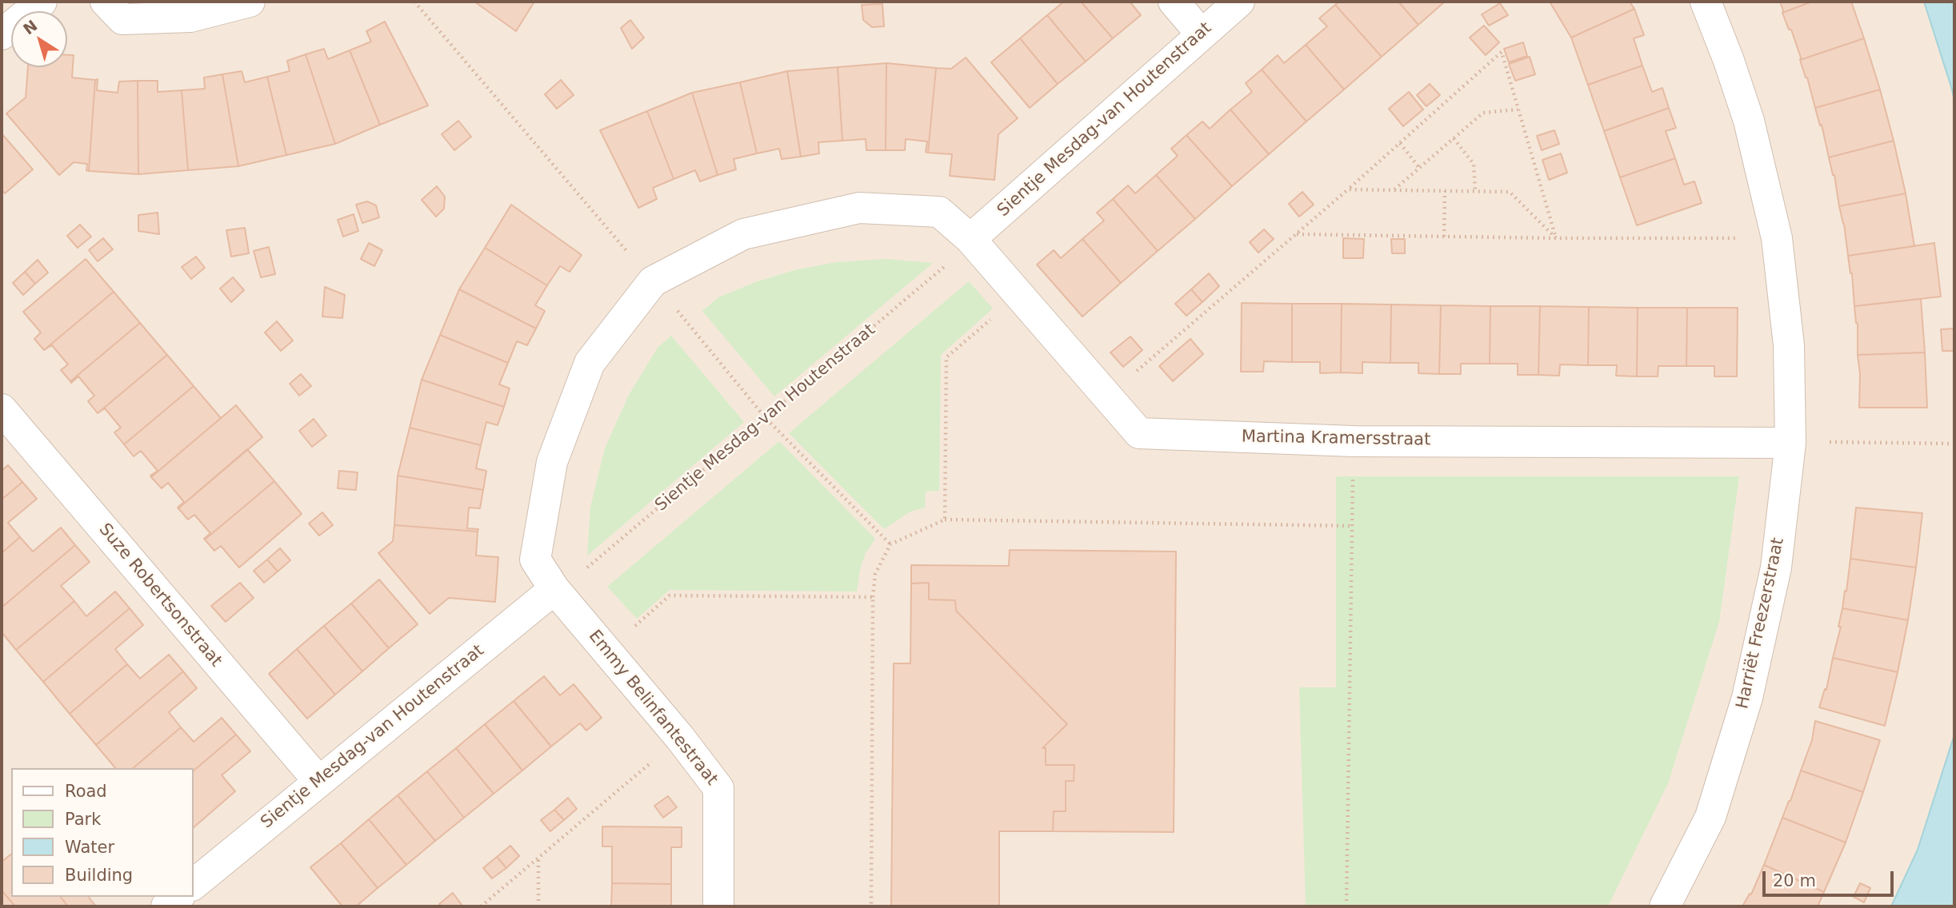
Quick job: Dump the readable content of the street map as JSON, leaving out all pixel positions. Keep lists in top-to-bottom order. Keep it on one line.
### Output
{"streets":{"street":["Sientje Mesdag-van Houtenstraat","Martina Kramersstraat","Suze Robertsonstraat","Harriët Freezerstraat","Emmy Belinfantestraat"]},"crossings":[["Sientje Mesdag-van Houtenstraat","Martina Kramersstraat"],["Sientje Mesdag-van Houtenstraat","Suze Robertsonstraat"],["Sientje Mesdag-van Houtenstraat","Emmy Belinfantestraat"],["Martina Kramersstraat","Harriët Freezerstraat"]],"legend":["Road","Park","Water","Building"],"scale_bar":"20 m","north":"top left"}
